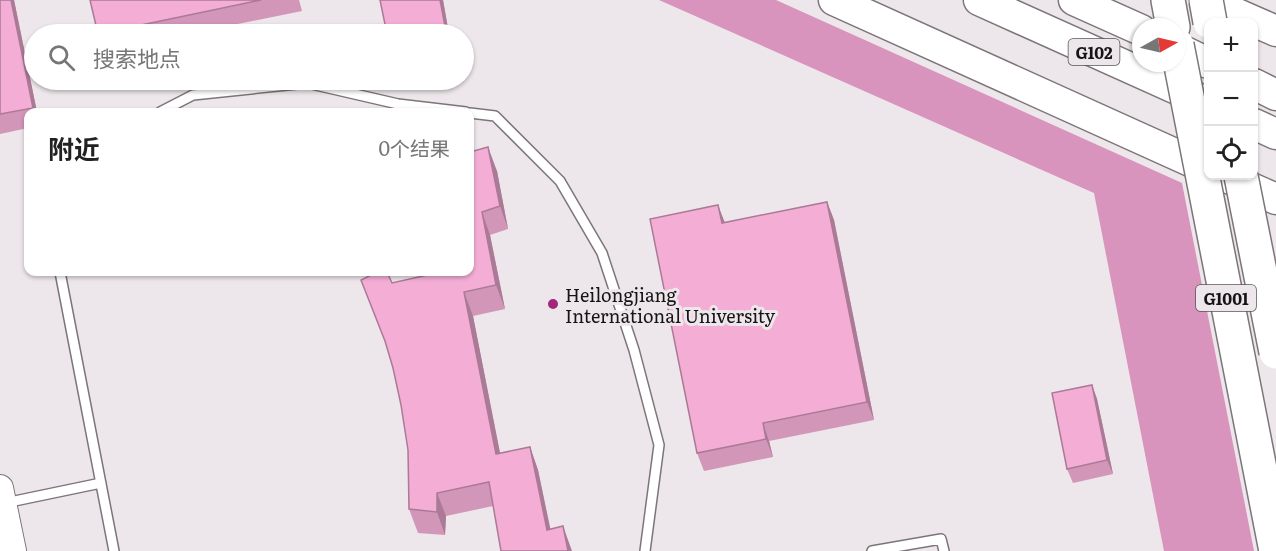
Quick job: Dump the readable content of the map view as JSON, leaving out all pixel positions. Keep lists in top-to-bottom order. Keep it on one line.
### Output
{"streets":{"highway":["G102","G1001"]},"places":["Heilongjiang International University"],"north":"right","page":{"map_buttons":["+","−"],"search":"搜索地点","heading":["附近","0个结果"]}}
